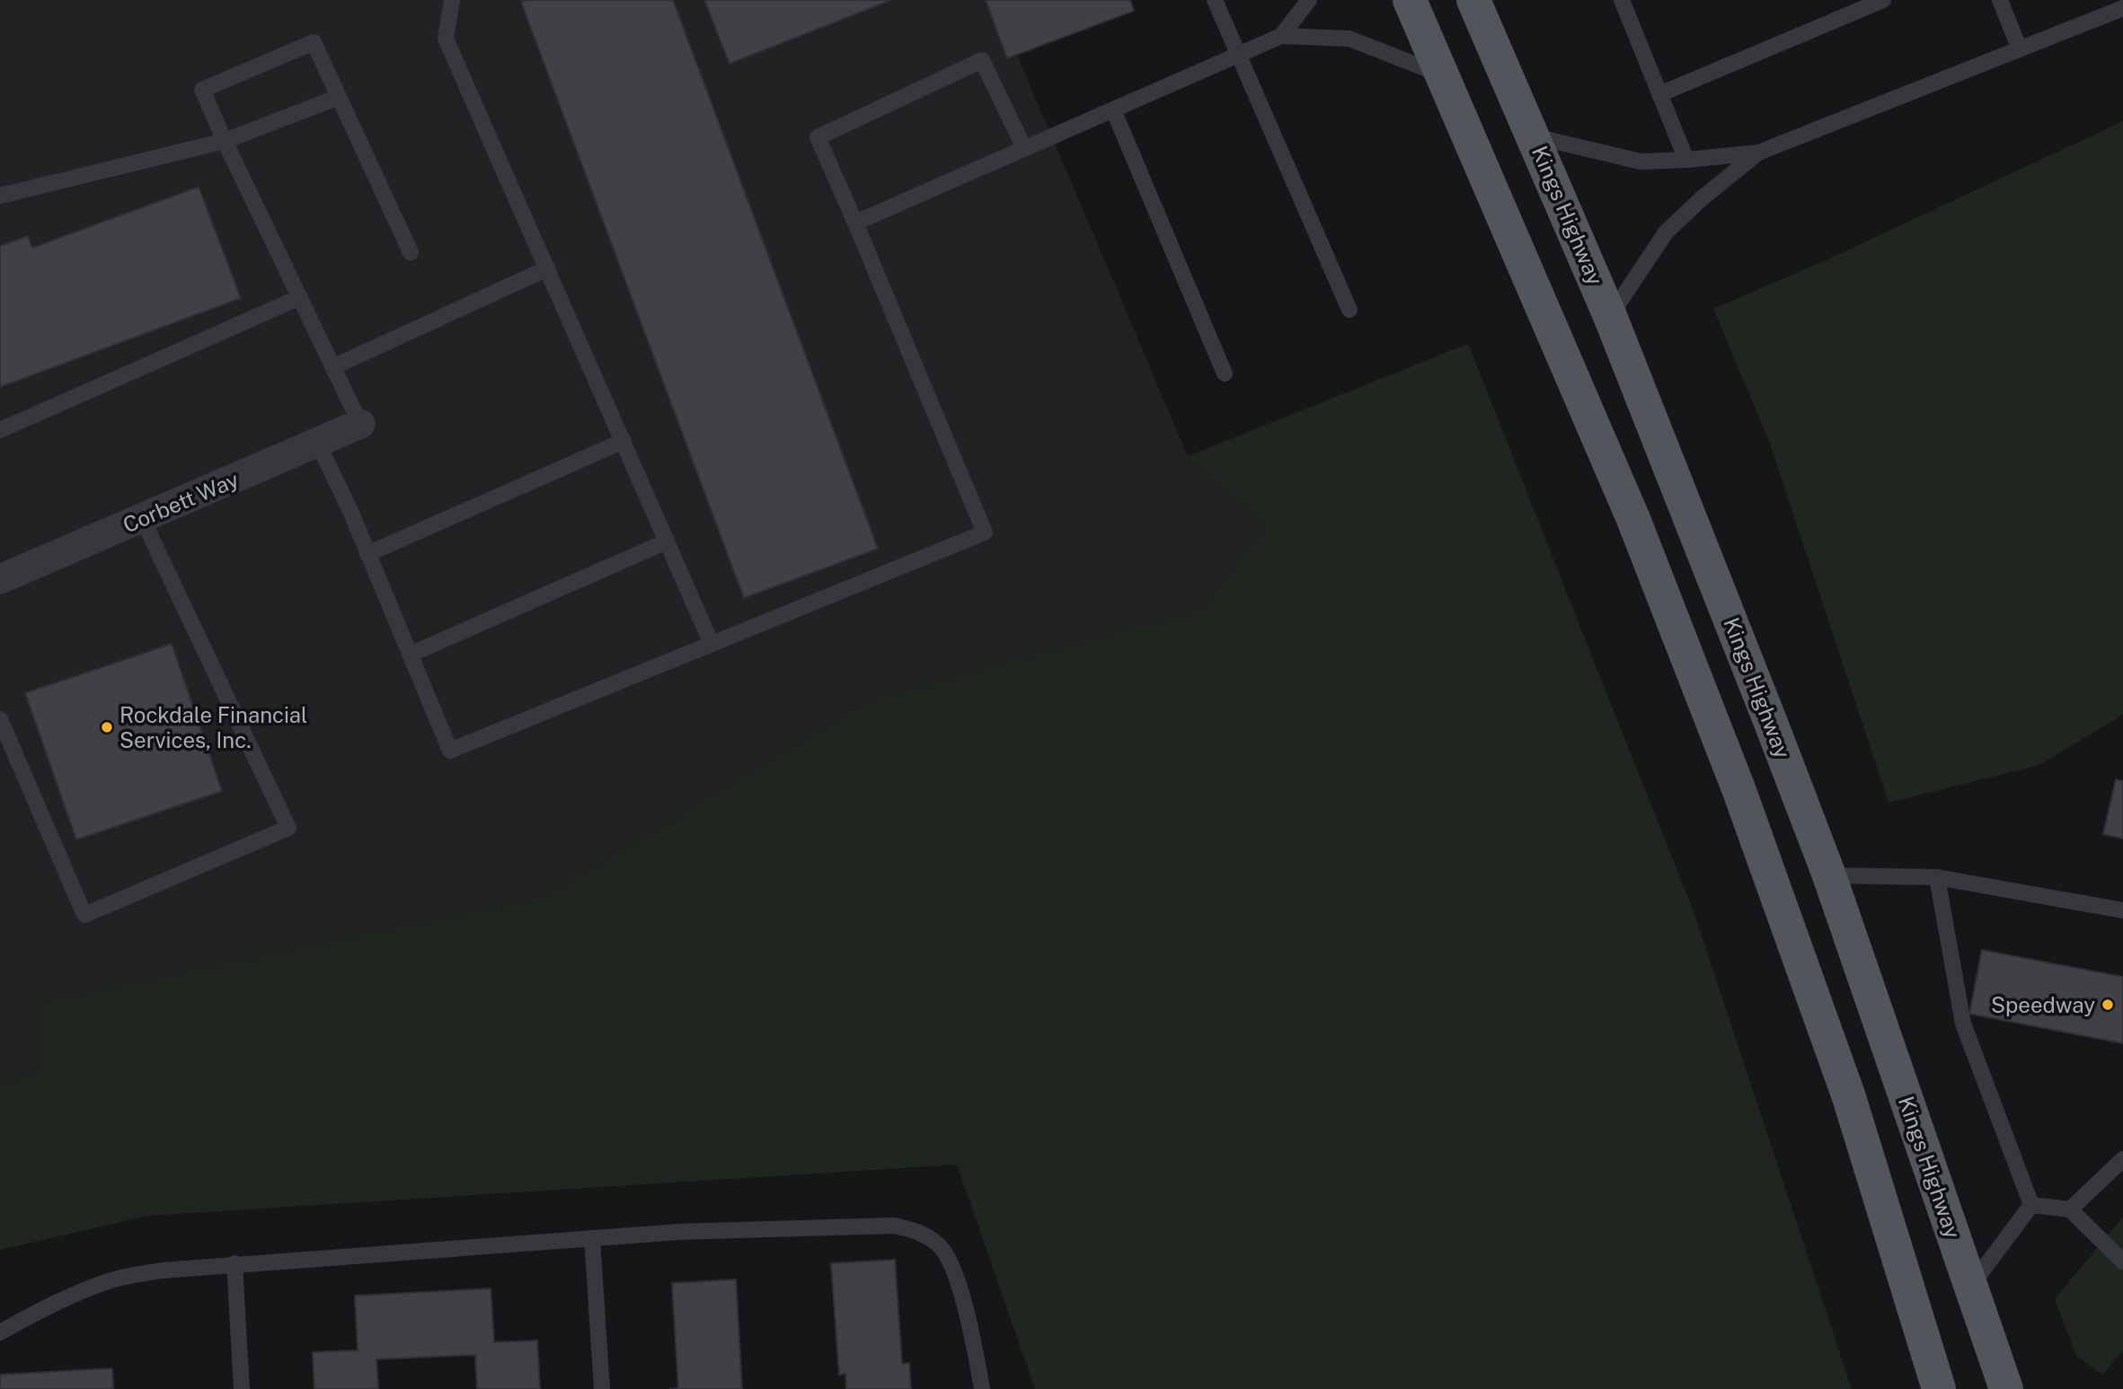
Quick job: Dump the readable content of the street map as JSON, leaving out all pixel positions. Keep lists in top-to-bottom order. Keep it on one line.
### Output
{"streets":{"main road":["Kings Highway"],"street":["Corbett Way"]},"places":["Rockdale Financial Services, Inc.","Speedway"]}
